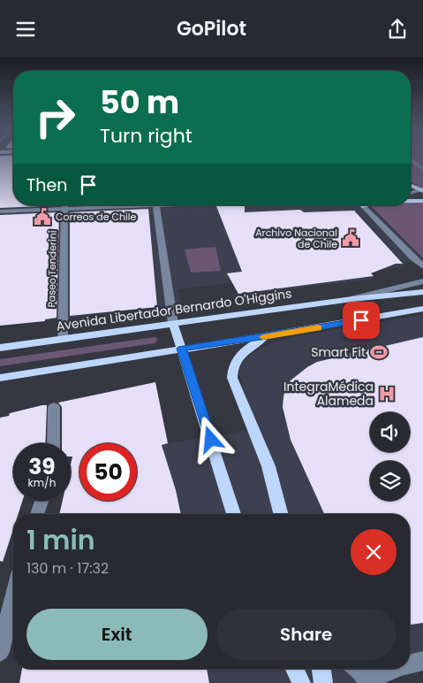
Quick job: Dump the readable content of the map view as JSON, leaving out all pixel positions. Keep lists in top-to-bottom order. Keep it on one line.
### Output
{"streets":{"main road":["Avenida Libertador Bernardo O'Higgins"],"street":["Paseo Tenderini"]},"crossings":[["Paseo Tenderini","Avenida Libertador Bernardo O'Higgins"]],"places":{"public building":["Correos de Chile","Archivo Nacional de Chile"],"sports":["Smart Fit"],"hospital":["IntegraMédica Alameda"]},"page":{"header":"GoPilot","turn":["50 m","Turn right"],"then":"Then","speed":"39 km/h","limit":"50","heading":["1 min","130 m · 17:32"],"buttons":["Exit","Share"]}}
